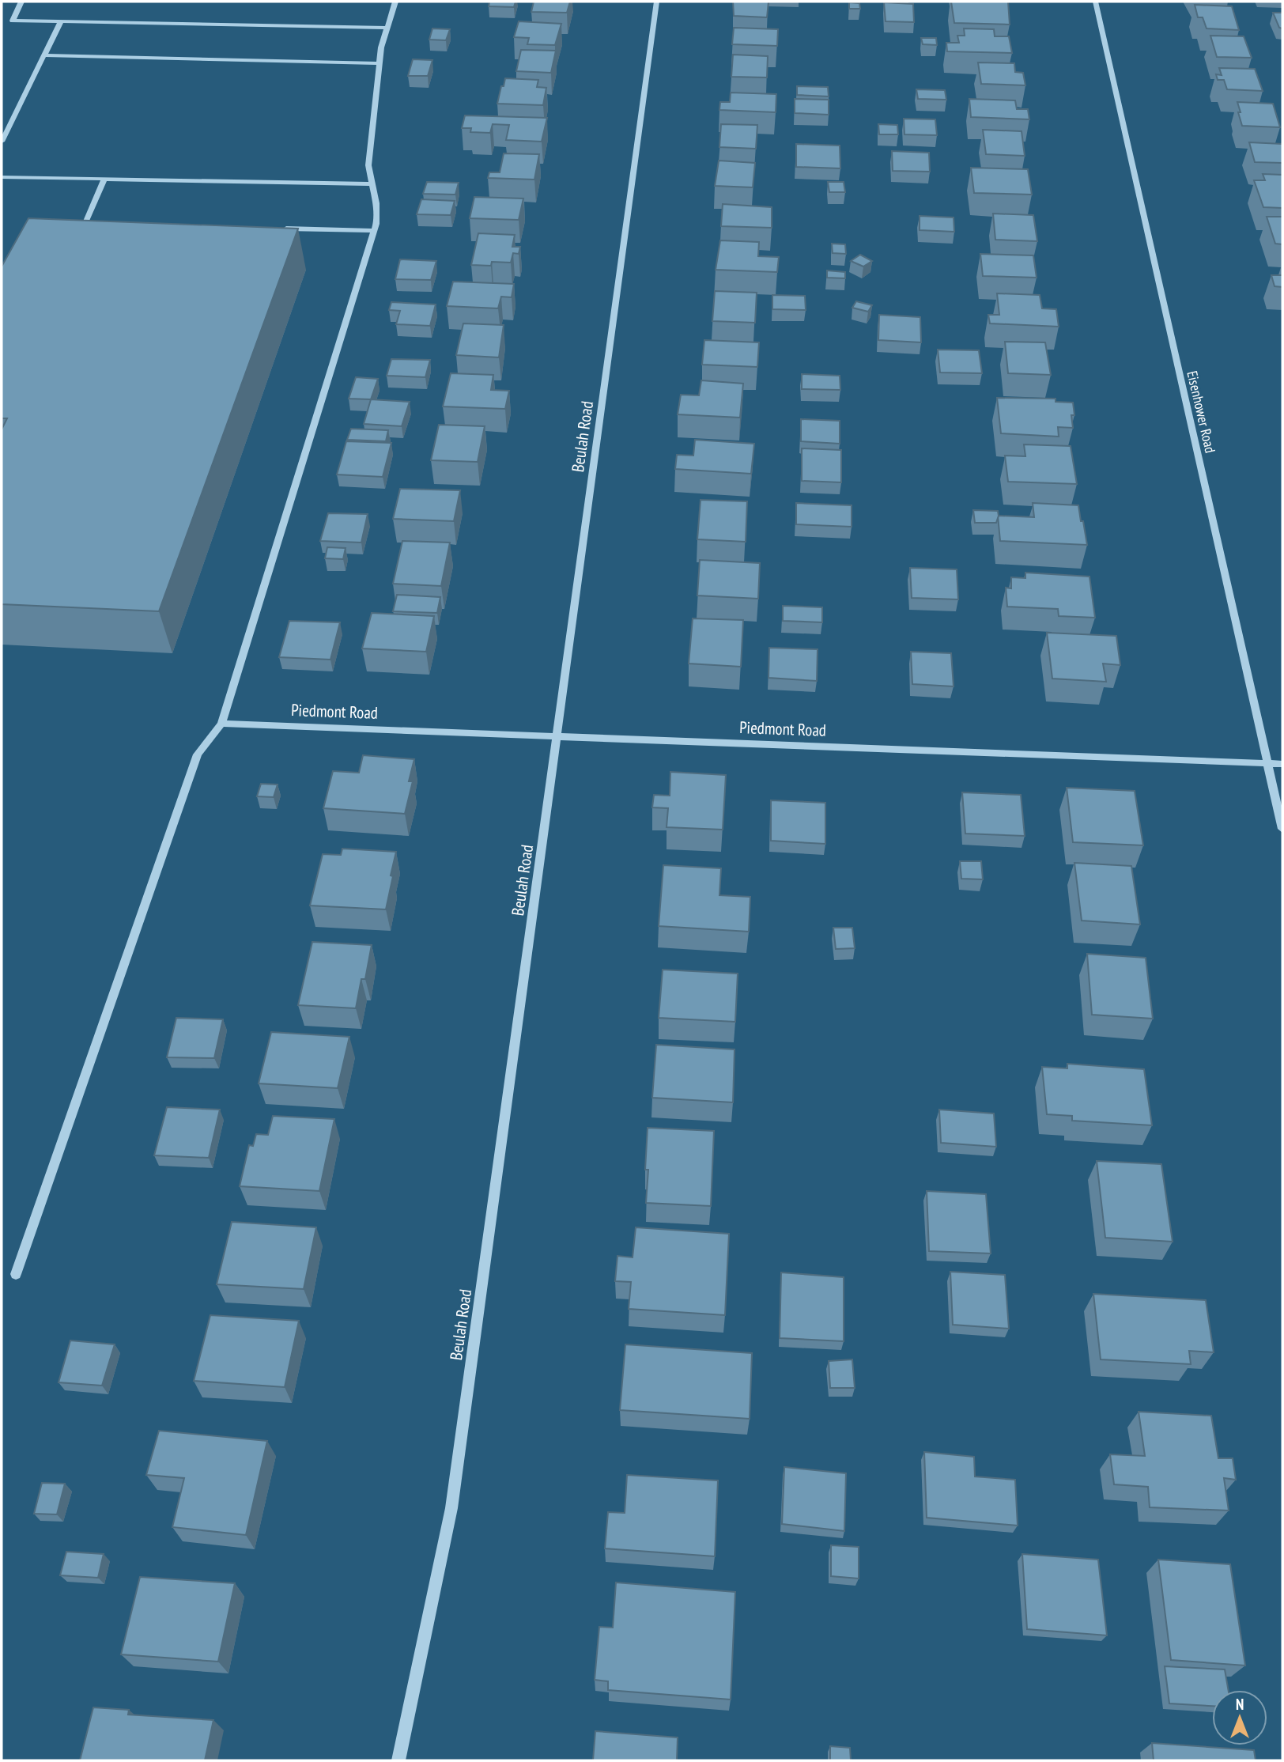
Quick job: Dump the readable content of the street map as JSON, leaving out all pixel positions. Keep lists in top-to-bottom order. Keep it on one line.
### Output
{"streets":{"street":["Eisenhower Road","Beulah Road","Piedmont Road"]},"crossings":[["Eisenhower Road","Piedmont Road"],["Beulah Road","Piedmont Road"]],"north":"top"}
